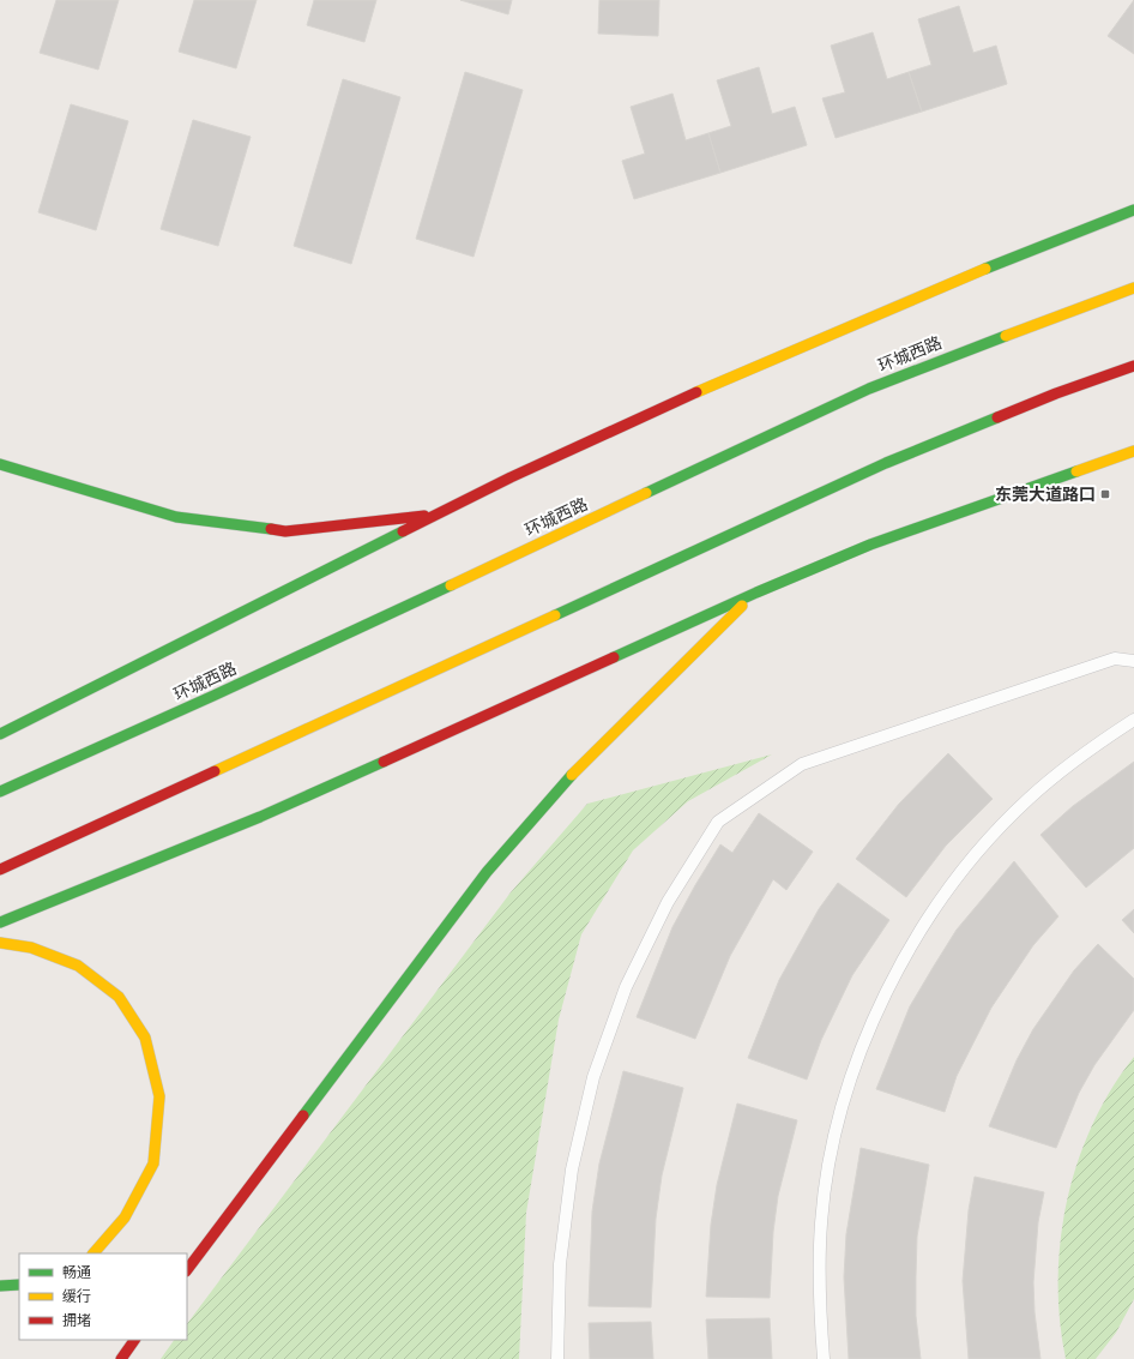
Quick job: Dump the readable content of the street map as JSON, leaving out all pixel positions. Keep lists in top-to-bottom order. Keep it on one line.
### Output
{"streets":{"main road":["环城西路"]},"places":{"transit":["东莞大道路口"]},"legend":["畅通","缓行","拥堵"]}
